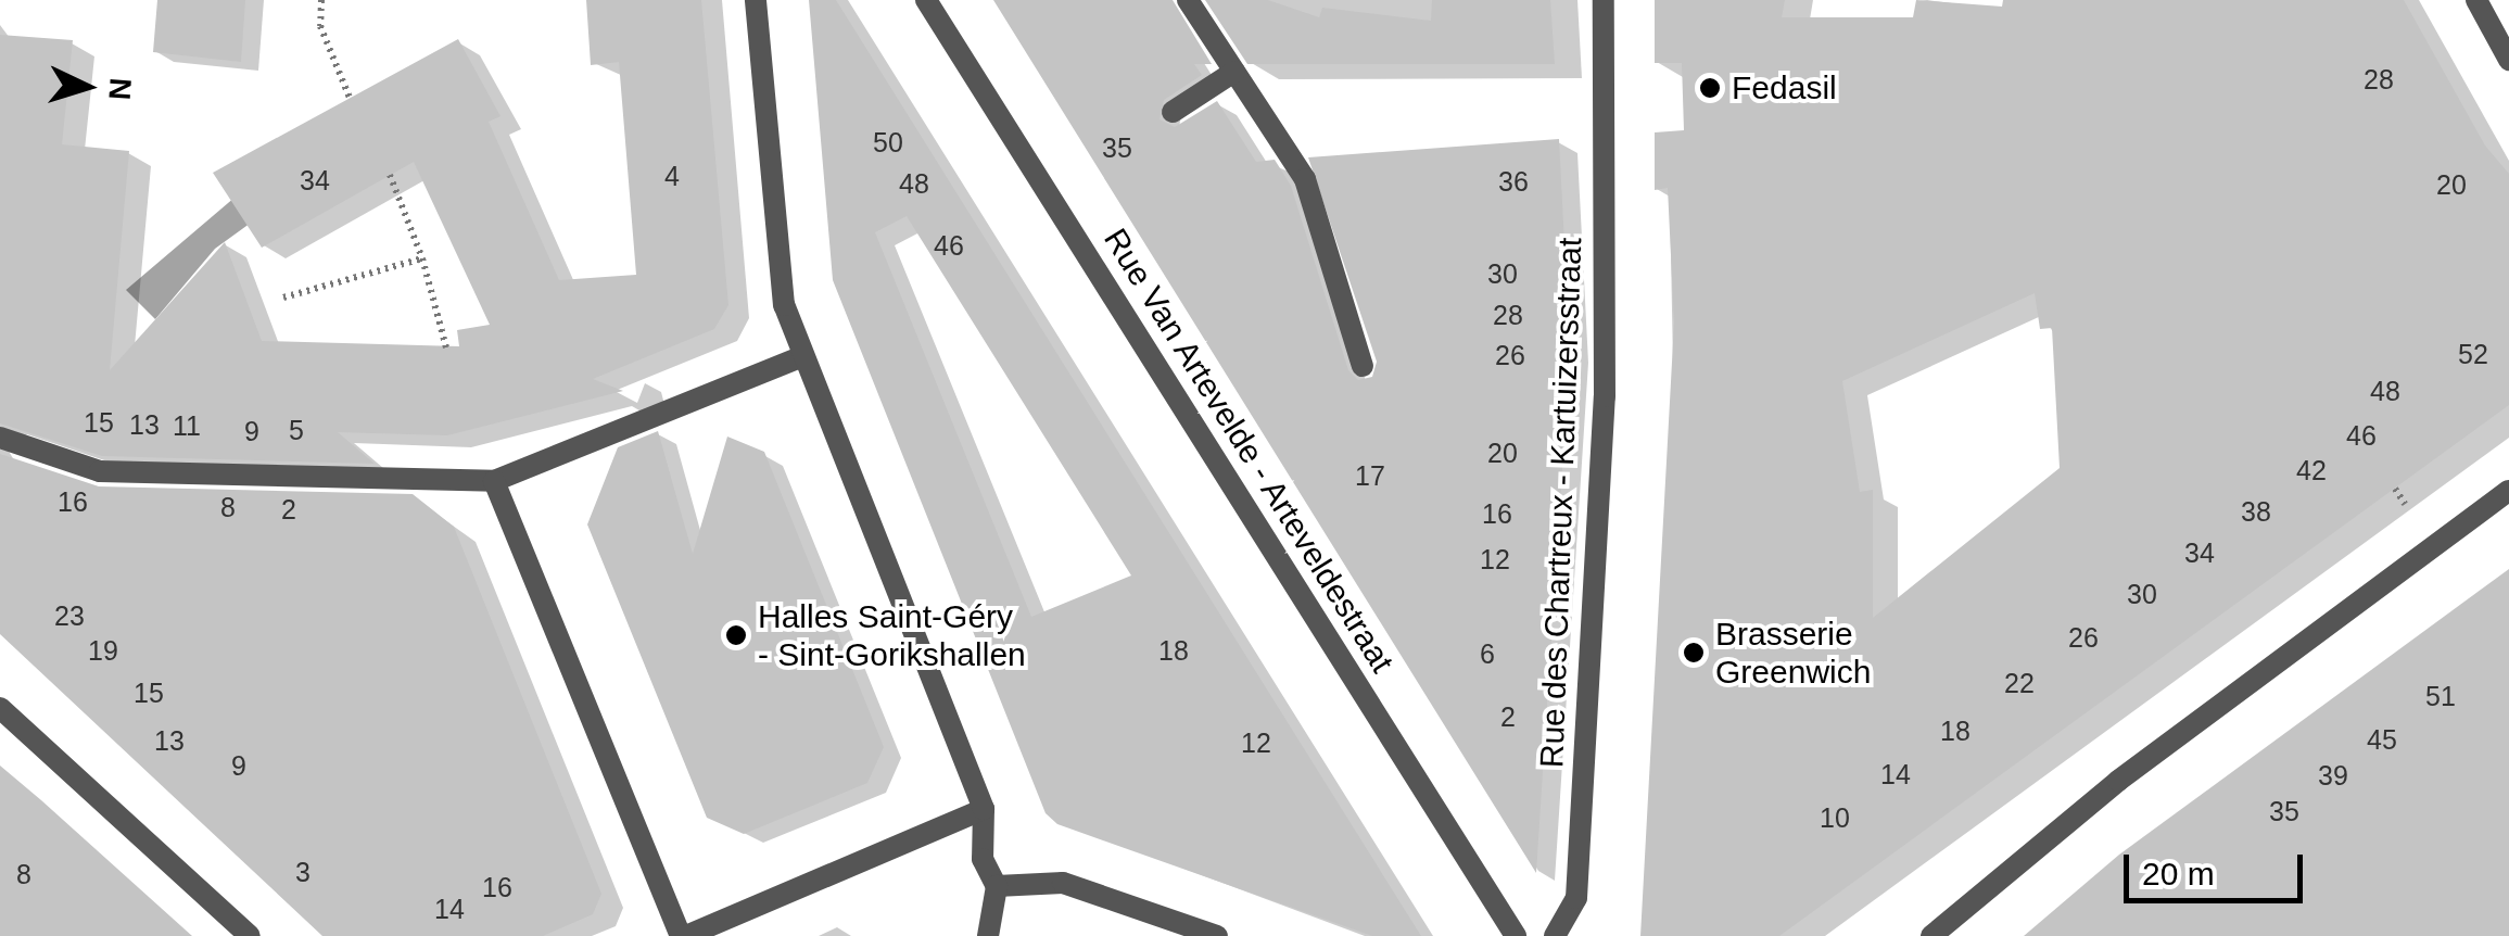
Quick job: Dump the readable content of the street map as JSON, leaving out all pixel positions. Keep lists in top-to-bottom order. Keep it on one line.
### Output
{"streets":{"street":["Rue Van Artevelde - Arteveldestraat","Rue des Chartreux - Kartuizersstraat"]},"places":["Fedasil","Halles Saint-Géry - Sint-Gorikshallen","Brasserie Greenwich"],"house_numbers":["28","50","35","4","34","36","48","20","46","30","28","52","26","48","15","13","11","5","9","46","20","42","17","16","8","2","38","16","34","12","30","23","26","19","18","6","22","15","51","2","18","45","13","12","9","14","39","35","10","3","8","16","14"],"scale_bar":"20 m","north":"right"}
